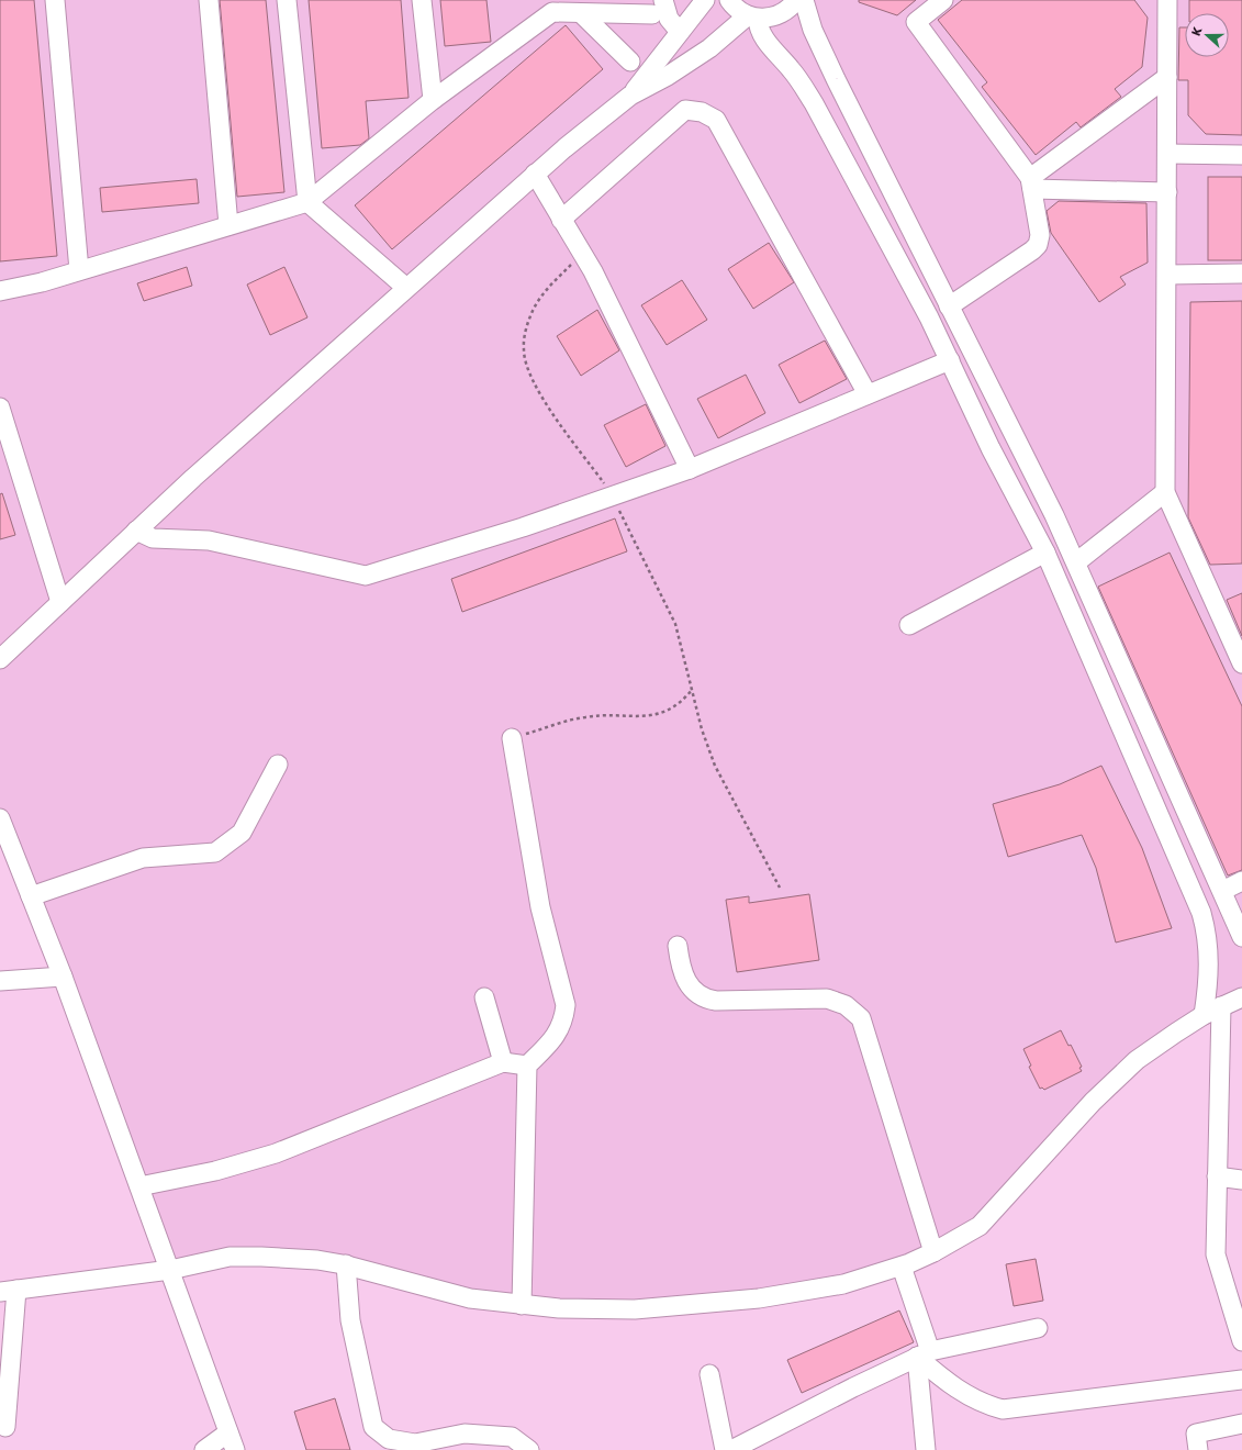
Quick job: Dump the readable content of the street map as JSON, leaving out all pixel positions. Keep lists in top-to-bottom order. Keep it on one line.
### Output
{"north":"left"}
